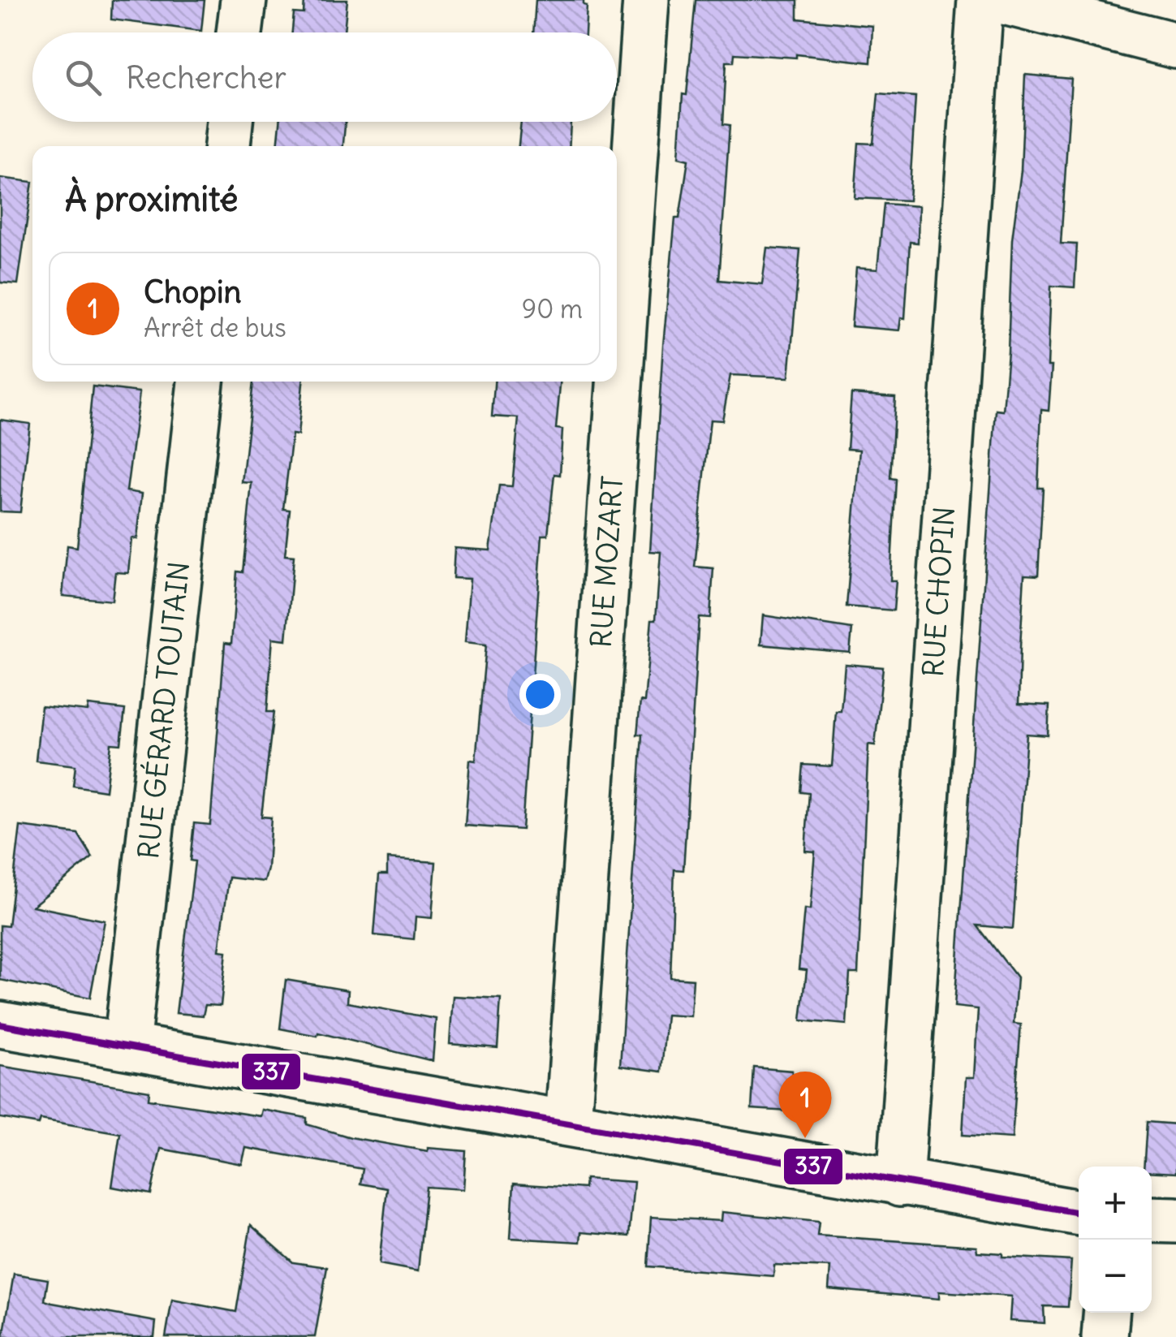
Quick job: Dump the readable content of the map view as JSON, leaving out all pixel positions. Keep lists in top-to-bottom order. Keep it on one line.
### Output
{"streets":{"street":["RUE MOZART","RUE CHOPIN","RUE GÉRARD TOUTAIN"]},"lines":["transit line 337"],"page":{"search":"Rechercher","heading":"À proximité","list":[{"mark":"1","name":"Chopin","note":"Arrêt de bus","value":"90 m"}],"pins":"1","map_buttons":["+","−"]}}
